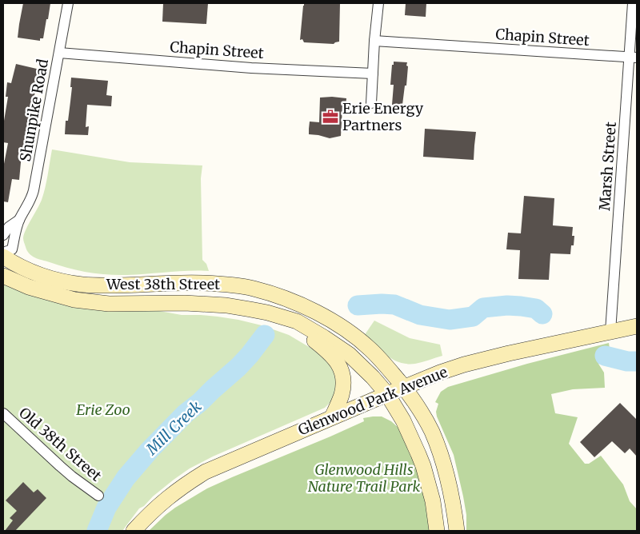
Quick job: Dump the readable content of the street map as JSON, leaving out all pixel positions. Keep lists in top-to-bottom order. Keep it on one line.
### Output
{"streets":{"main road":["West 38th Street","Glenwood Park Avenue"],"street":["Chapin Street","Shunpike Road","Marsh Street","Old 38th Street"]},"crossings":[["Chapin Street","Shunpike Road"],["Chapin Street","Marsh Street"],["Marsh Street","Glenwood Park Avenue"],["West 38th Street","Glenwood Park Avenue"]],"water":["Mill Creek"],"parks":["Erie Zoo","Glenwood Hills Nature Trail Park"],"places":{"office":["Erie Energy Partners"]}}
